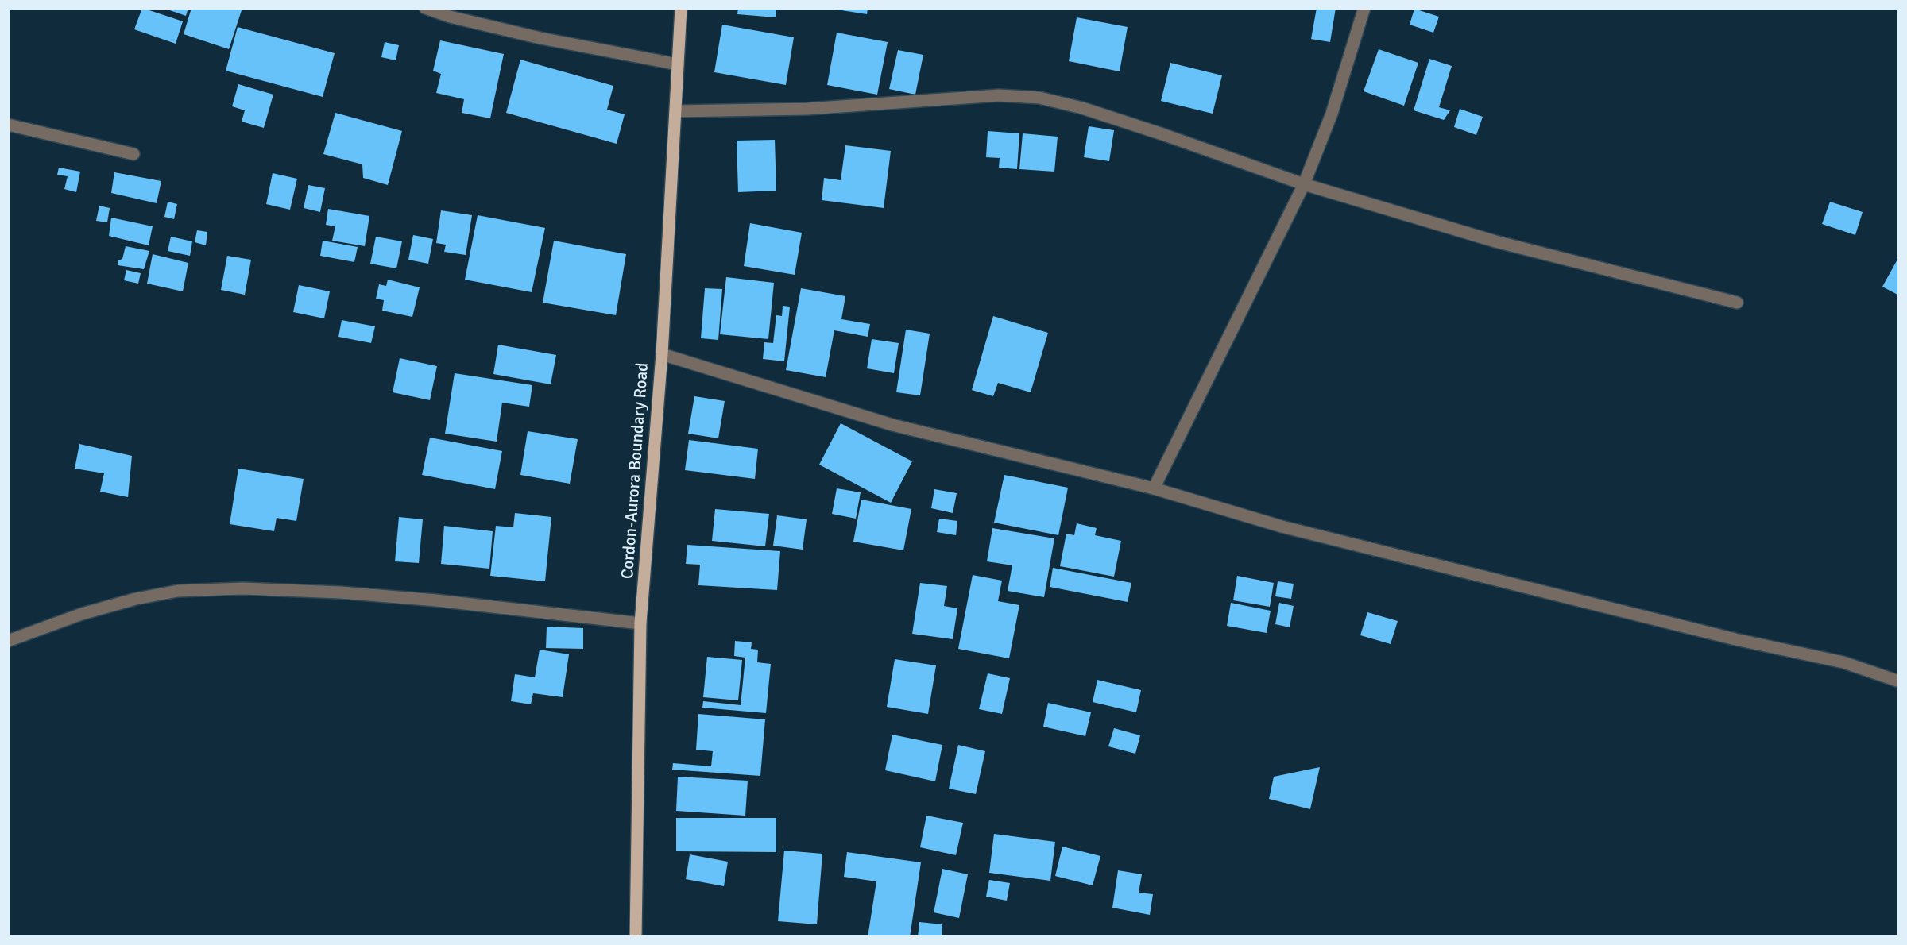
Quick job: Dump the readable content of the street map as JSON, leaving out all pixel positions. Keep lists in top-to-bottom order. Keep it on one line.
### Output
{"streets":{"main road":["Cordon-Aurora Boundary Road"]}}
